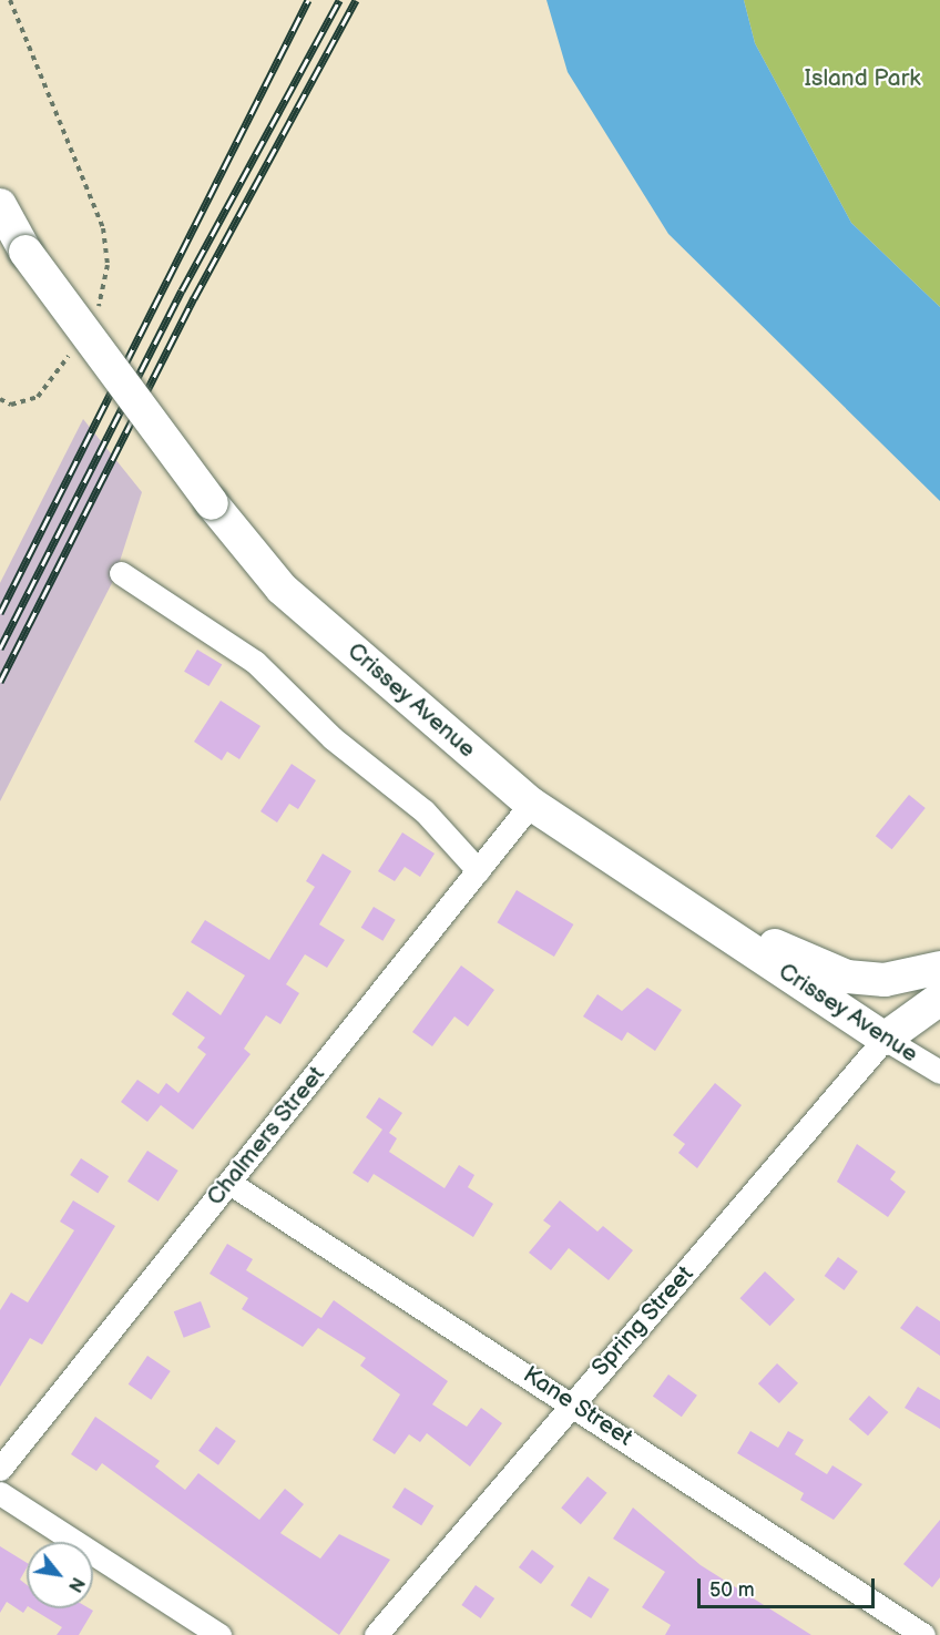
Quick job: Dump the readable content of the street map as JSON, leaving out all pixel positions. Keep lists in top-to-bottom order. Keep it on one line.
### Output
{"streets":{"main road":["Crissey Avenue"],"street":["Chalmers Street","Spring Street","Kane Street"]},"crossings":[["Crissey Avenue","Chalmers Street"],["Crissey Avenue","Spring Street"],["Chalmers Street","Kane Street"],["Spring Street","Kane Street"]],"parks":["Island Park"],"scale_bar":"50 m","north":"bottom right"}
